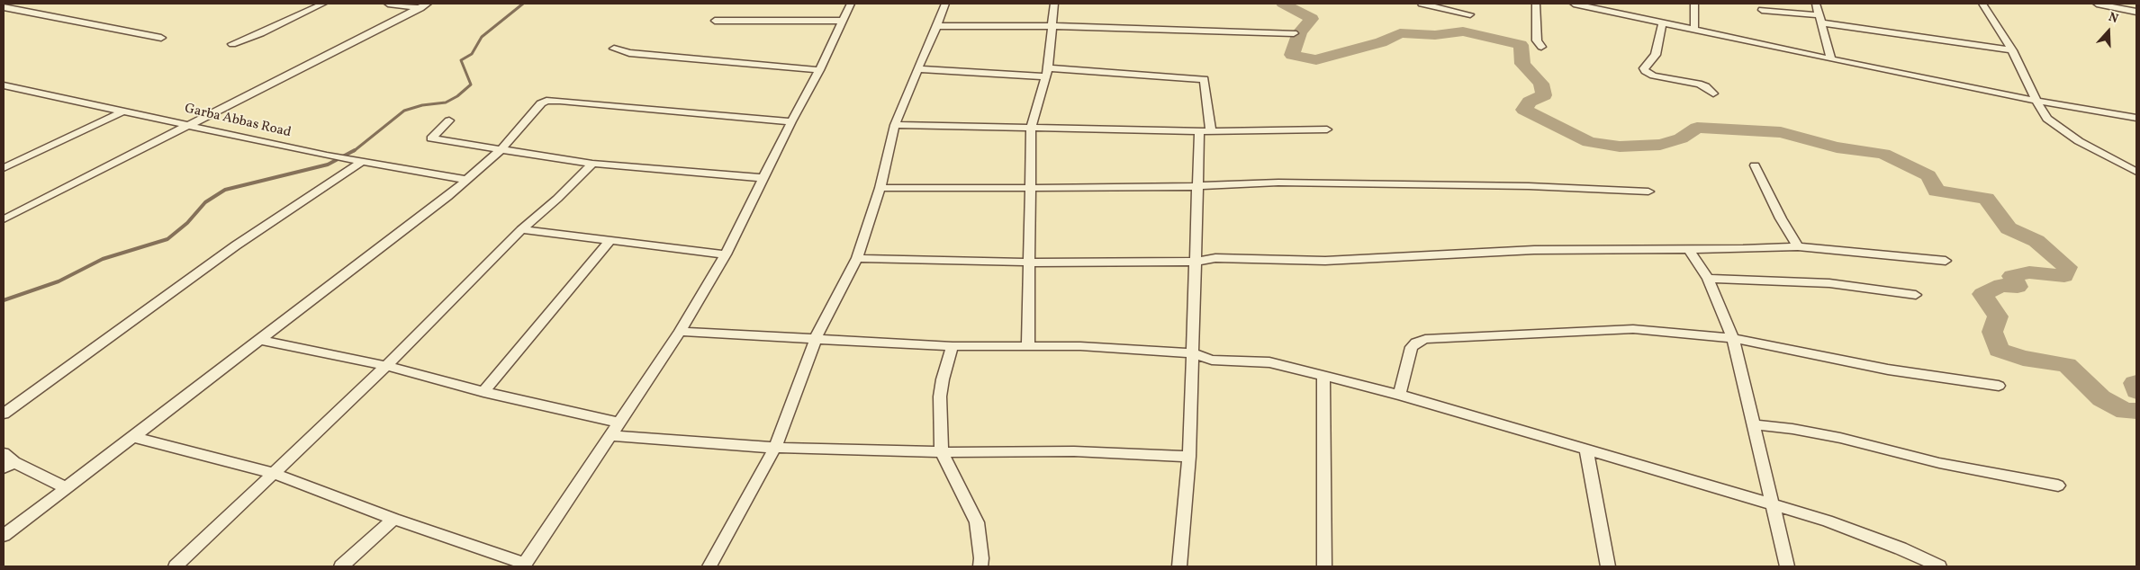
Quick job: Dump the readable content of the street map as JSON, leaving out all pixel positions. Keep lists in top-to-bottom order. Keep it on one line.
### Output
{"streets":{"street":["Garba Abbas Road"]},"north":"top"}
